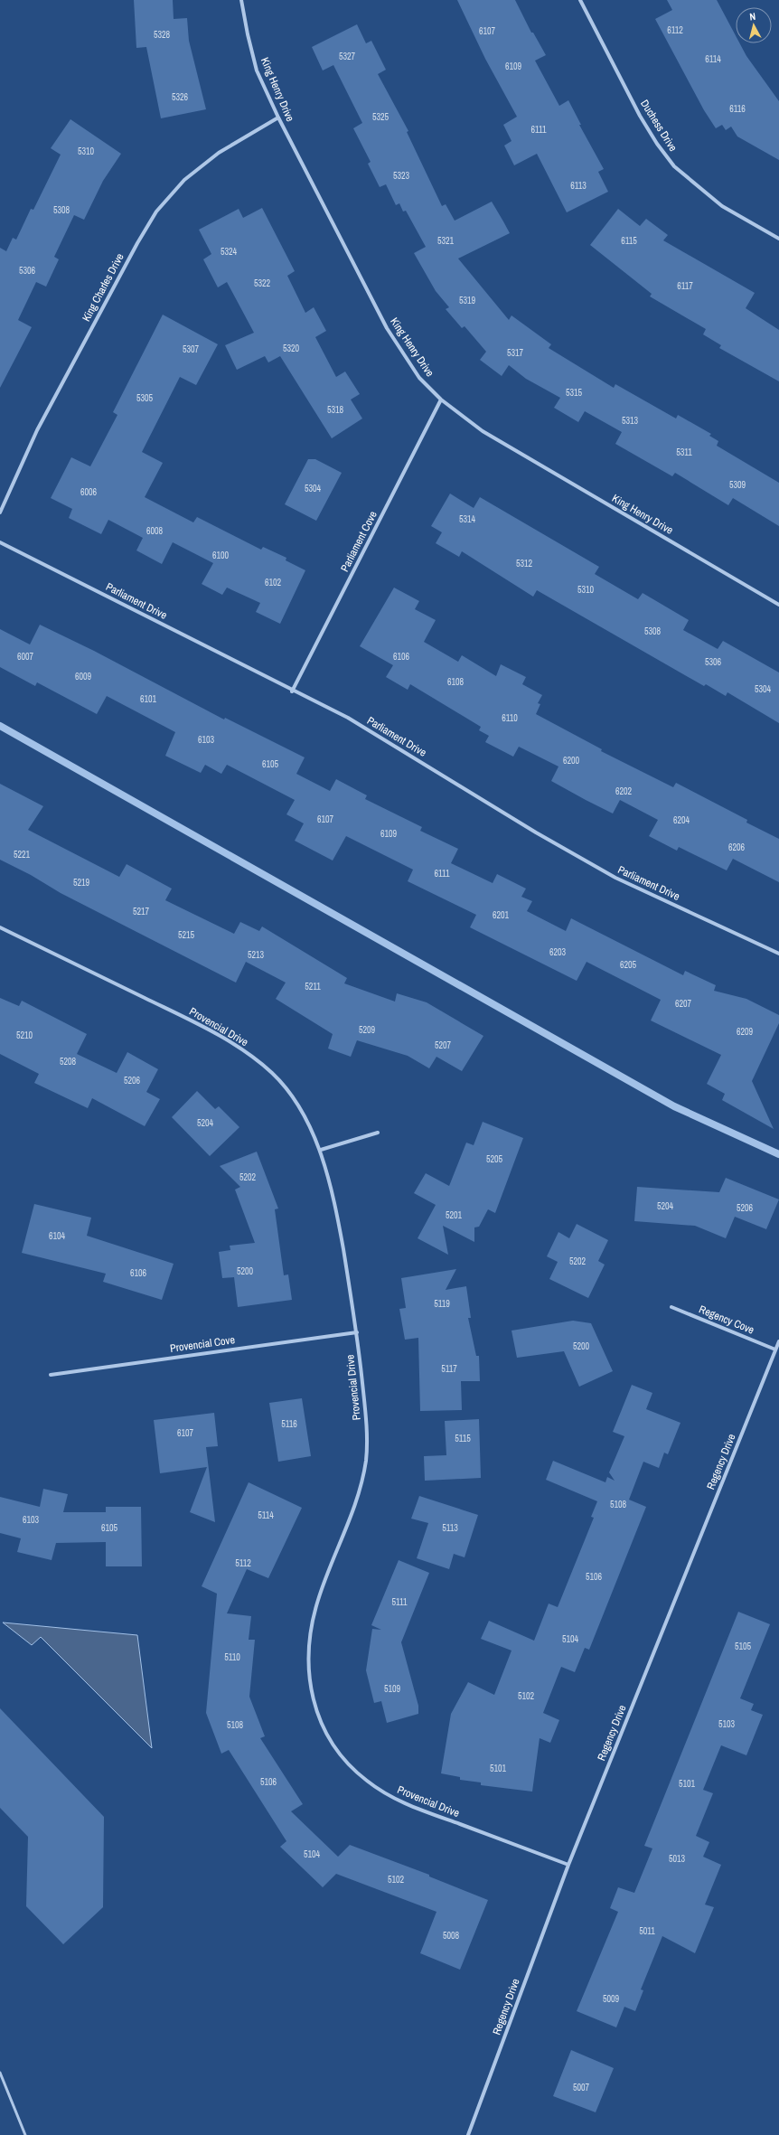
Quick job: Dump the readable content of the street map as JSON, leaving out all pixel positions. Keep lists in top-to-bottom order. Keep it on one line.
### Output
{"streets":{"street":["King Henry Drive","Duchess Drive","King Charles Drive","Parliament Cove","Parliament Drive","Provencial Drive","Regency Cove","Provencial Cove","Regency Drive"]},"crossings":[["King Henry Drive","King Charles Drive"],["King Henry Drive","Parliament Cove"],["Parliament Cove","Parliament Drive"],["Provencial Drive","Provencial Cove"],["Provencial Drive","Regency Drive"],["Regency Cove","Regency Drive"]],"house_numbers":["6112","6107","5328","5327","6114","6109","5326","6116","5325","6111","5310","5323","6113","5308","5321","6115","5324","5306","5322","6117","5319","5320","5307","5317","5315","5305","5318","5313","5311","5309","5304","6006","5314","6008","6100","5312","6102","5310","5308","6007","6106","5306","6009","6108","5304","6101","6110","6103","6200","6105","6202","6107","6204","6109","6206","5221","6111","5219","5217","6201","5215","6203","5213","6205","5211","6207","5209","6209","5210","5207","5208","5206","5204","5205","5202","5204","5206","5201","6104","5202","5200","6106","5119","5200","5117","5116","6107","5115","5108","5114","6103","6105","5113","5112","5106","5111","5104","5105","5110","5109","5102","5103","5108","5101","5106","5101","5104","5013","5102","5011","5008","5009","5007"],"north":"top"}
